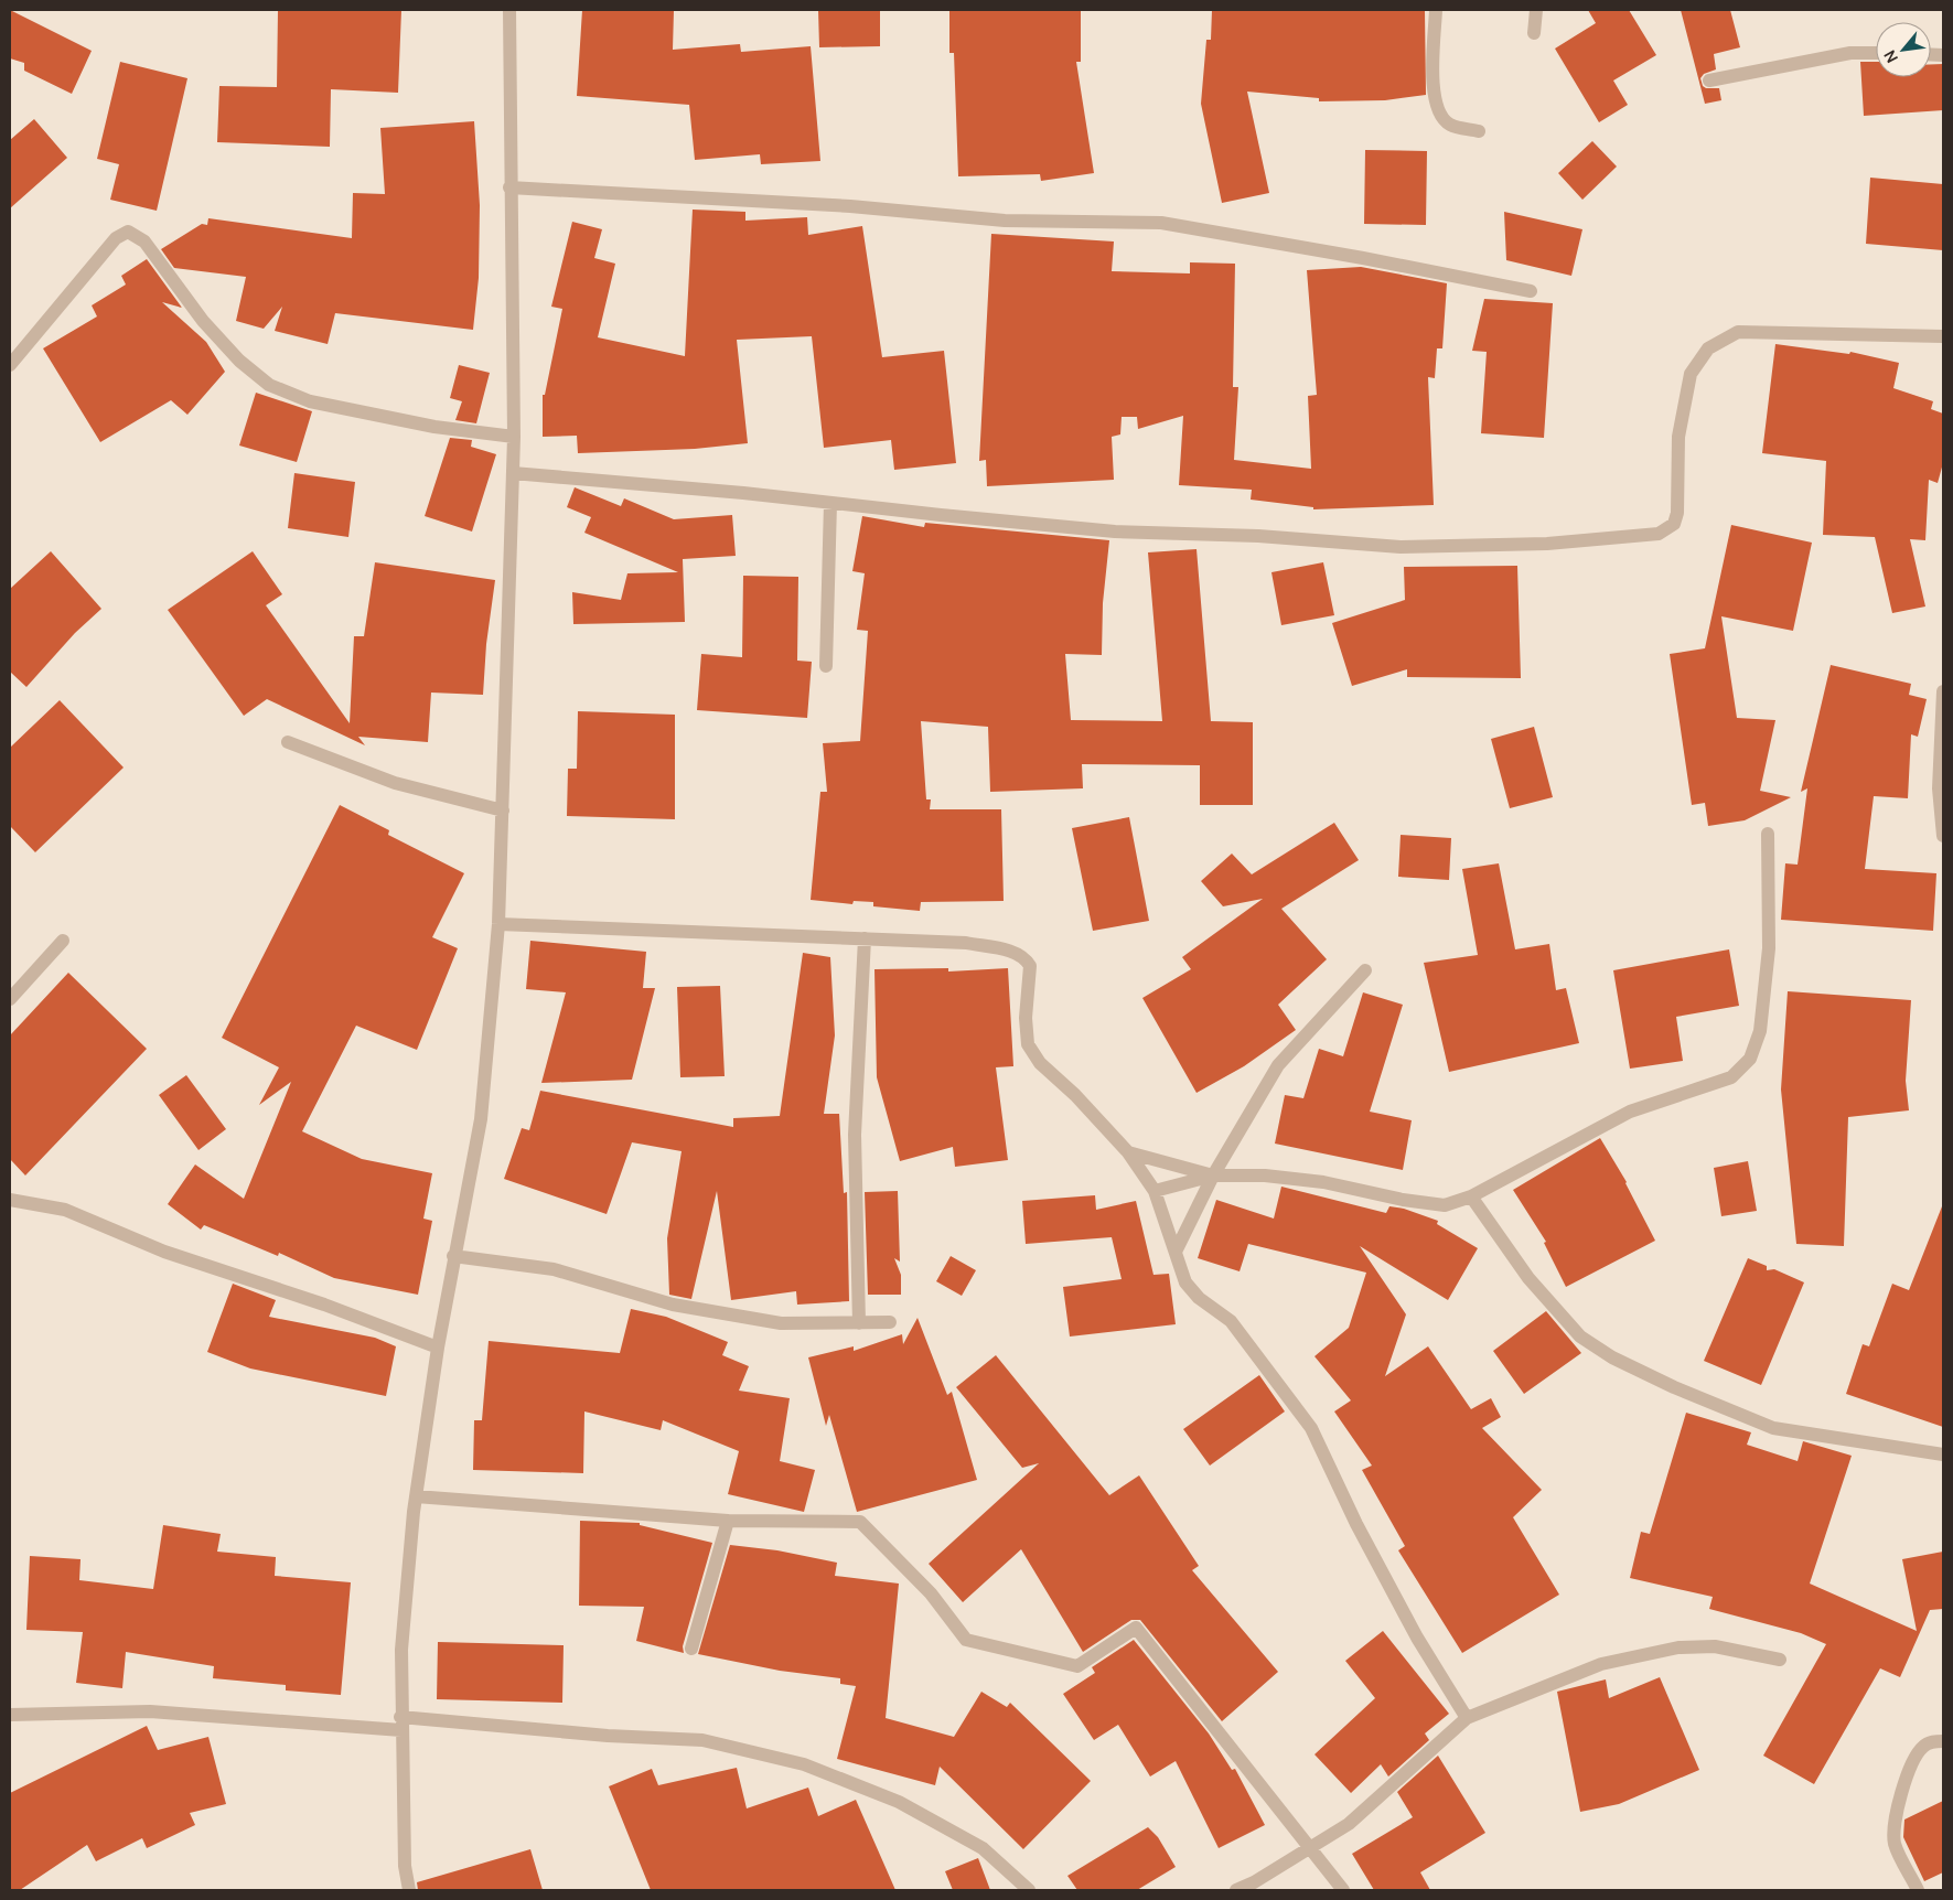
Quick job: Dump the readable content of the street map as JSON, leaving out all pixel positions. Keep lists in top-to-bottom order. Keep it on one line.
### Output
{"north":"bottom left"}
